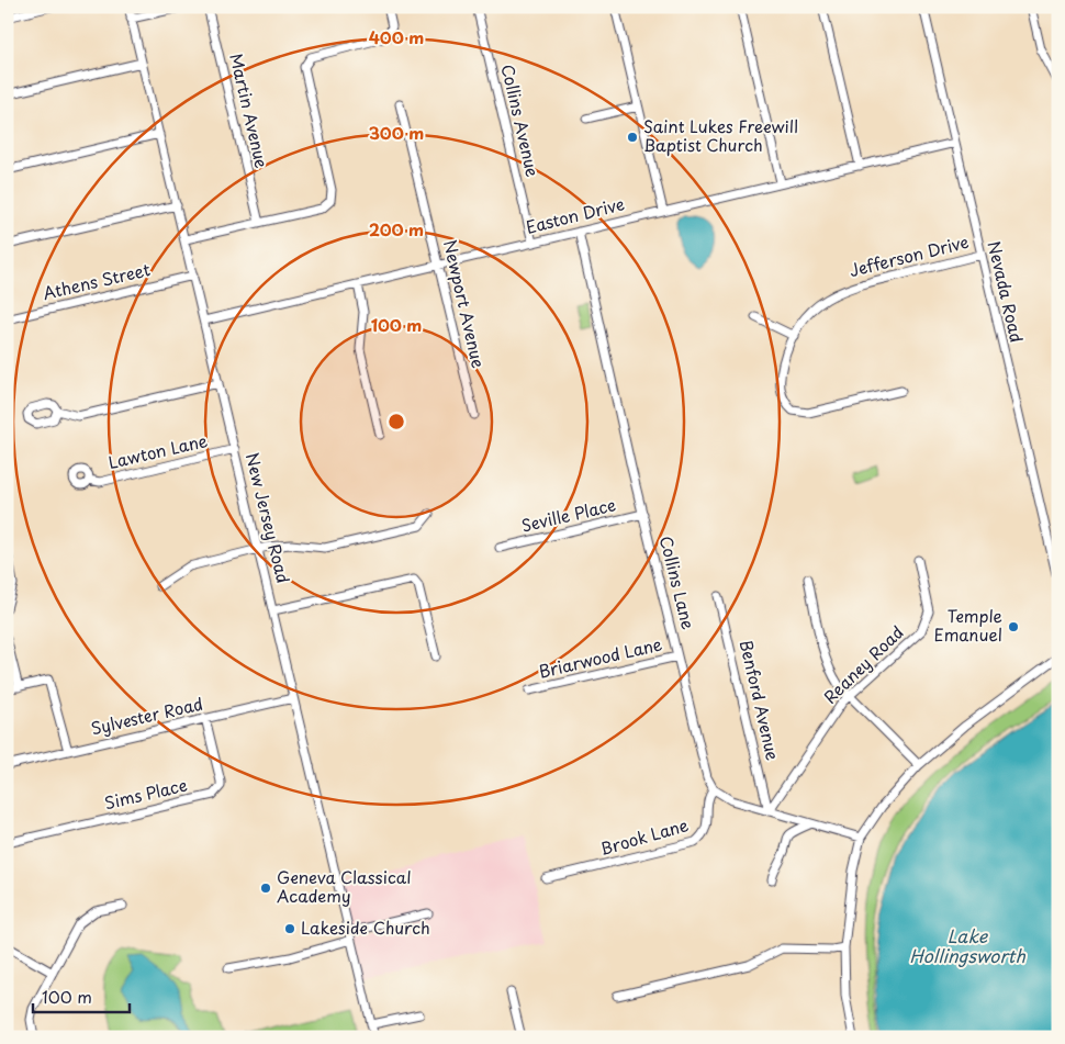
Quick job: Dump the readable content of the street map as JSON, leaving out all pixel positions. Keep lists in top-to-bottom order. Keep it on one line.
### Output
{"streets":{"street":["Martin Avenue","Collins Avenue","Easton Drive","Jefferson Drive","Athens Street","Nevada Road","Newport Avenue","Lawton Lane","Seville Place","New Jersey Road","Collins Lane","Briarwood Lane","Reaney Road","Benford Avenue","Sylvester Road","Sims Place","Brook Lane"]},"crossings":[["Collins Avenue","Easton Drive"],["Easton Drive","Nevada Road"],["Easton Drive","Newport Avenue"],["Easton Drive","New Jersey Road"],["Easton Drive","Collins Lane"],["Jefferson Drive","Nevada Road"],["Athens Street","New Jersey Road"],["Lawton Lane","New Jersey Road"],["Seville Place","Collins Lane"],["New Jersey Road","Sylvester Road"],["Collins Lane","Briarwood Lane"],["Collins Lane","Brook Lane"],["Reaney Road","Benford Avenue"],["Sylvester Road","Sims Place"]],"water":["Lake Hollingsworth"],"places":["Saint Lukes Freewill Baptist Church","Temple Emanuel","Geneva Classical Academy","Lakeside Church"],"scale_bar":"100 m","rings":["400 m","300 m","200 m","100 m"]}
